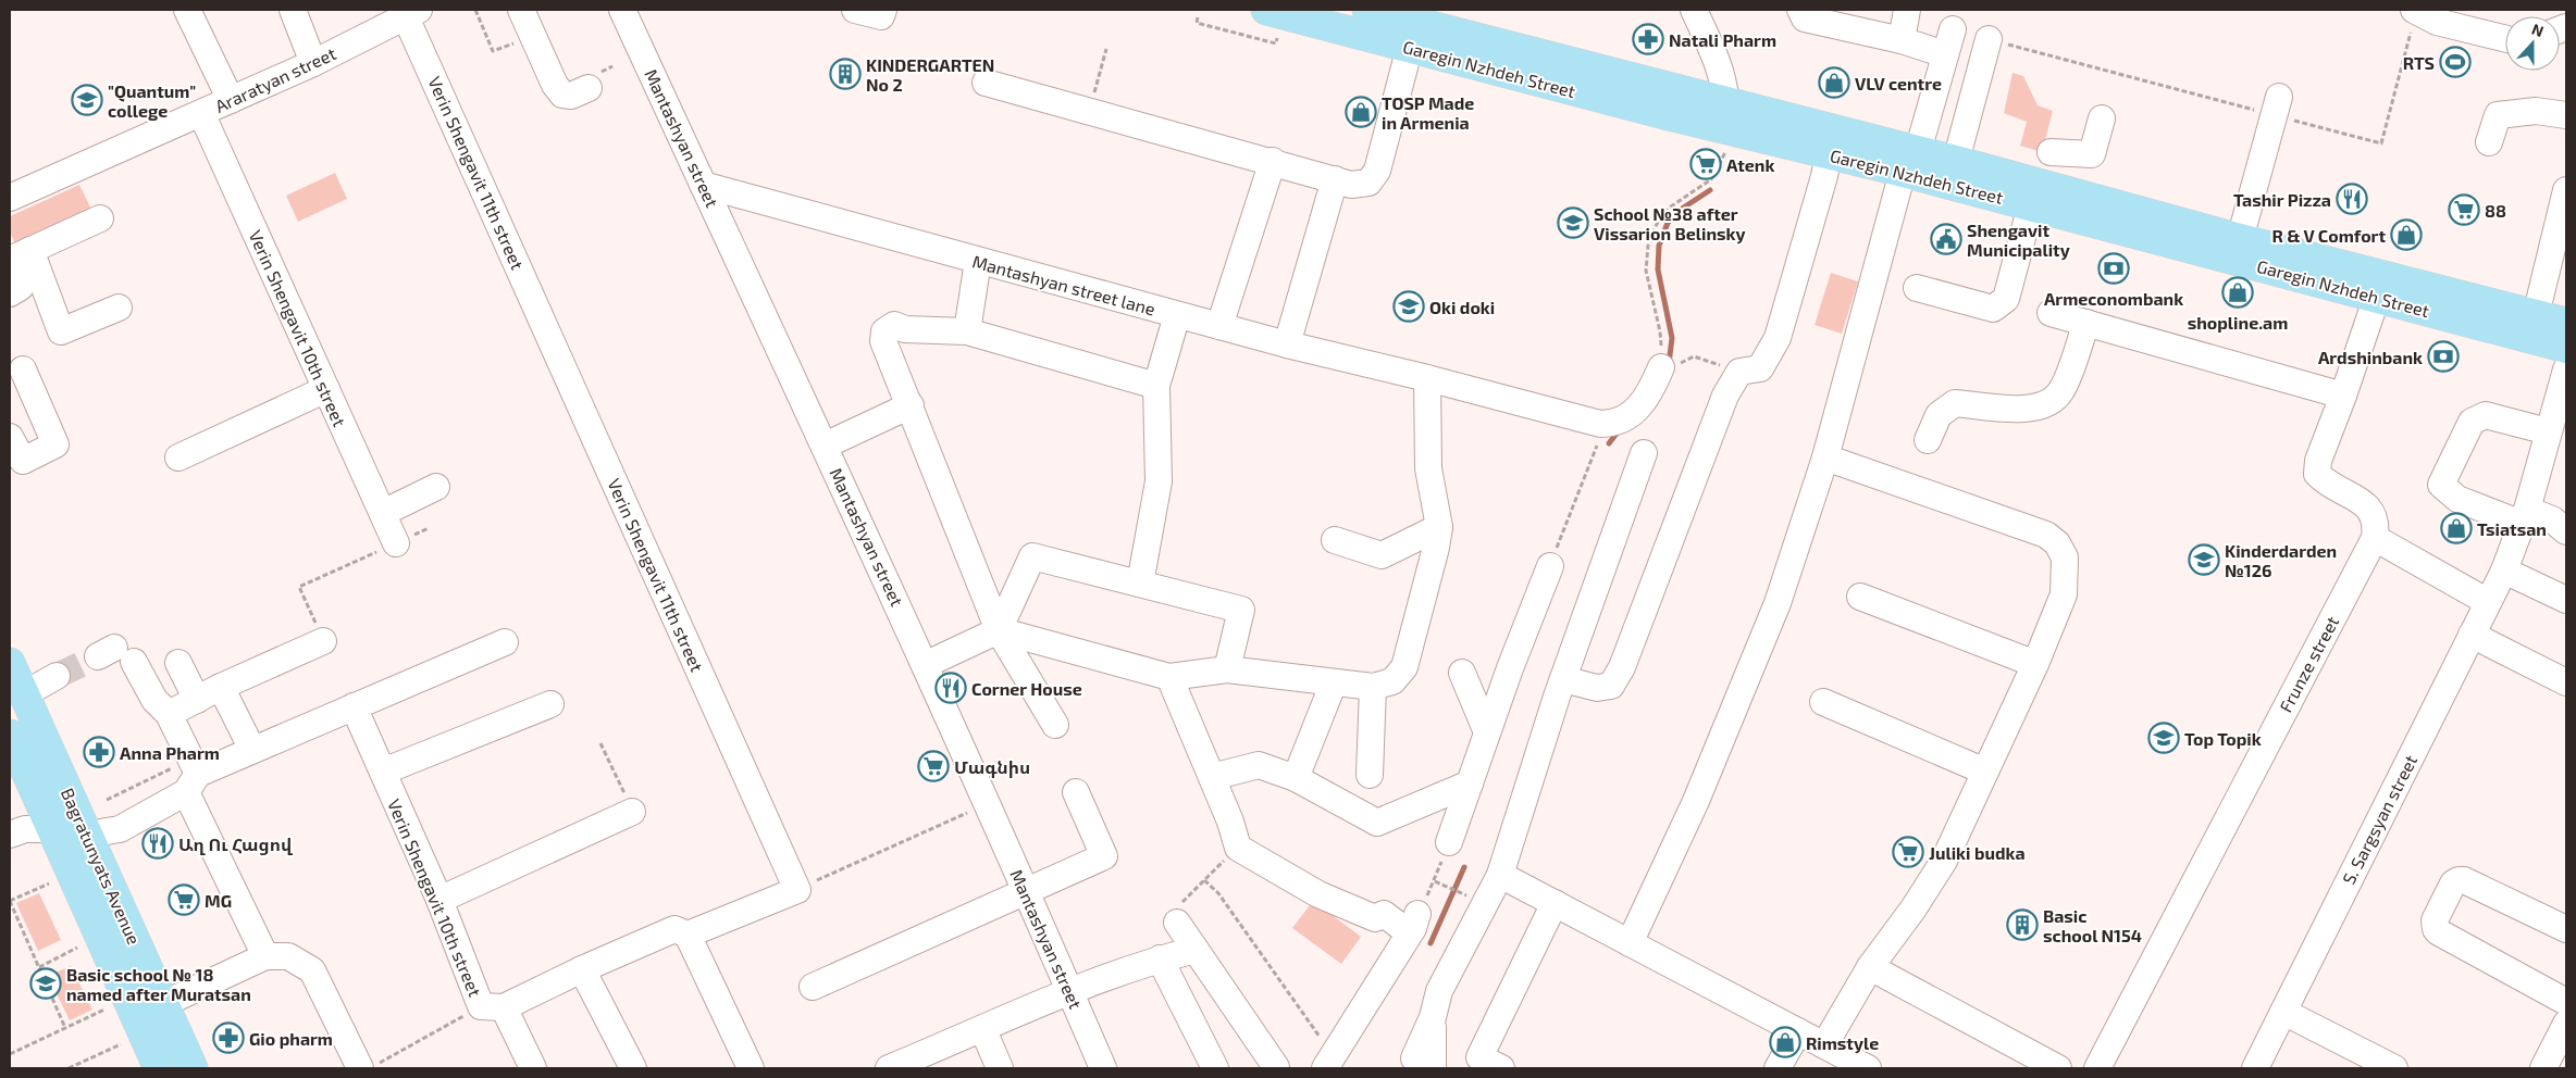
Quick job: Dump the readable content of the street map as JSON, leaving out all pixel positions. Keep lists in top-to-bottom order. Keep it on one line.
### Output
{"streets":{"main road":["Garegin Nzhdeh Street","Bagratunyats Avenue"],"street":["Araratyan street","Mantashyan street","Verin Shengavit 11th street","Mantashyan street lane","Verin Shengavit 10th street","Frunze street","S. Sargsyan street"]},"crossings":[["Araratyan street","Verin Shengavit 11th street"],["Araratyan street","Verin Shengavit 10th street"],["Mantashyan street","Mantashyan street lane"]],"places":{"pharmacy":["Natali Pharm","Anna Pharm","Gio pharm"],"sports":["RTS"],"building":["KINDERGARTEN No 2","Basic school N154"],"shop":["VLV centre","TOSP Made in Armenia","R & V Comfort","shopline.am","Tsiatsan","Rimstyle"],"school or university":["\"Quantum\" college","School №38 after Vissarion Belinsky","Oki doki","Kinderdarden №126","Top Topik","Basic school № 18 named after Muratsan"],"supermarket":["Atenk","88","Մագնիս","Juliki budka","MG"],"restaurant":["Tashir Pizza","Corner House","Աղ Ու Հացով"],"public building":["Shengavit Municipality"],"bank":["Armeconombank","Ardshinbank"]},"north":"top"}
